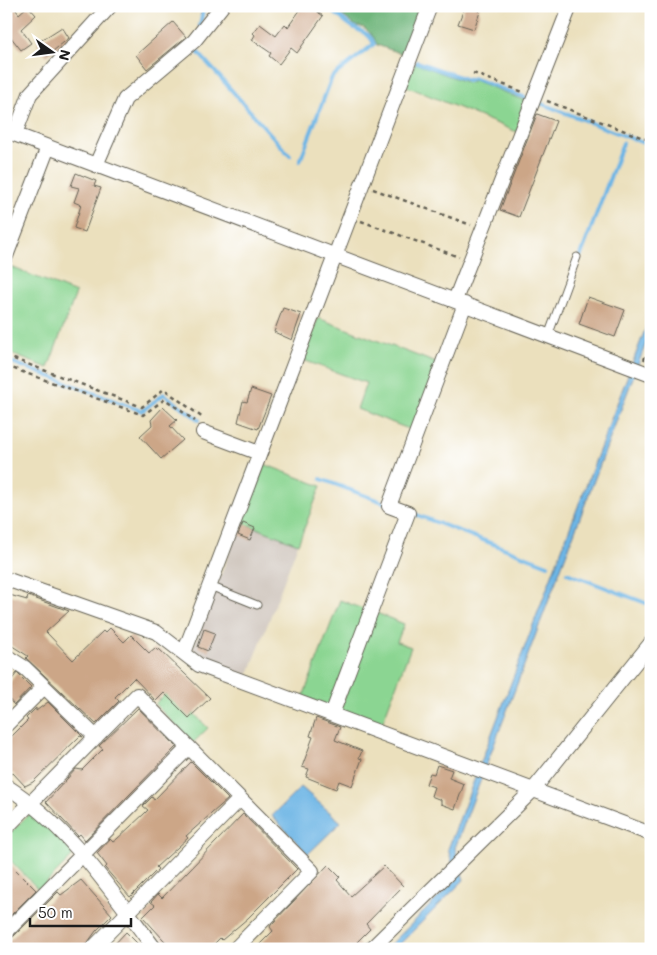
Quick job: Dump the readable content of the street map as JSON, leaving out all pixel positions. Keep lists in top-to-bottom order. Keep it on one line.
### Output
{"scale_bar":"50 m","north":"right"}
